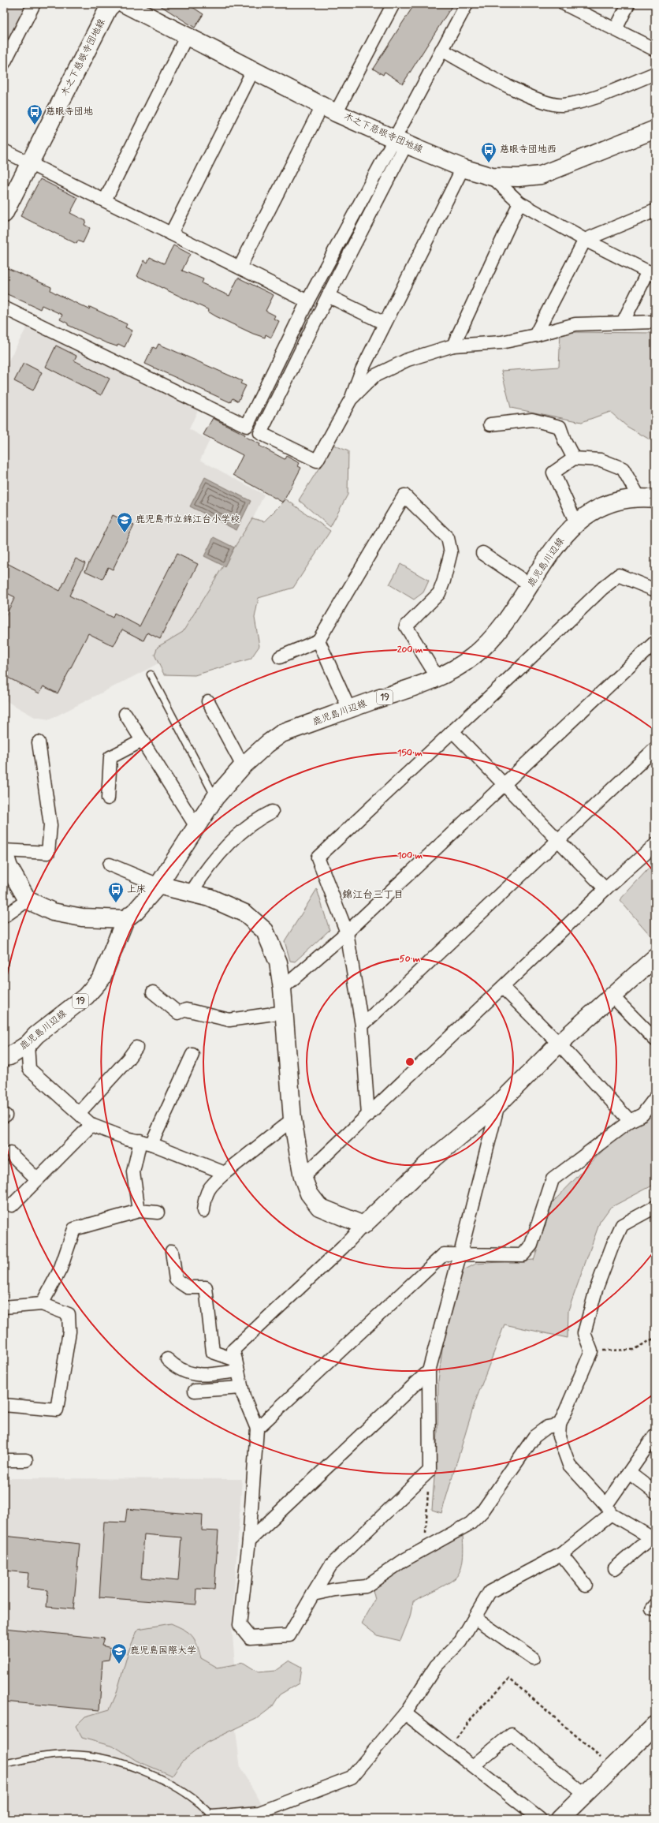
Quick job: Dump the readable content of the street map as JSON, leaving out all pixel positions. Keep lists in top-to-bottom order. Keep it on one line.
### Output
{"streets":{"street":["木之下慈眼寺団地線","鹿児島川辺線","19"]},"districts":["錦江台三丁目"],"places":{"bus stop":["慈眼寺団地","慈眼寺団地西","上床"],"school or university":["鹿児島市立錦江台小学校","鹿児島国際大学"]},"rings":["200 m","150 m","100 m","50 m"]}
